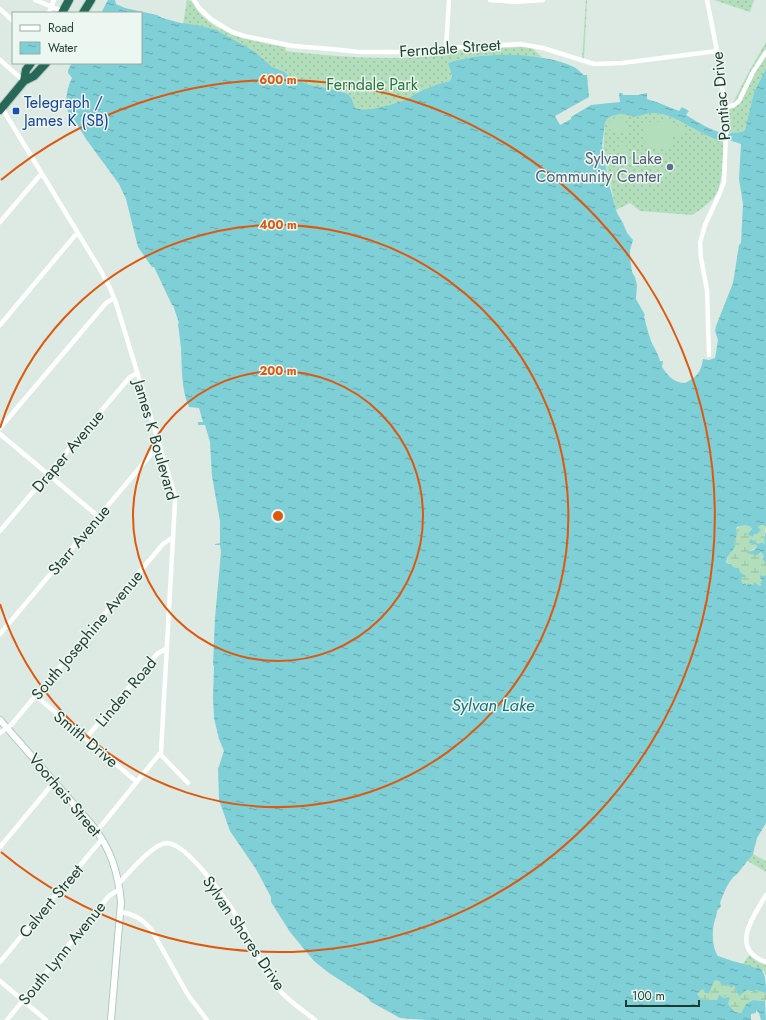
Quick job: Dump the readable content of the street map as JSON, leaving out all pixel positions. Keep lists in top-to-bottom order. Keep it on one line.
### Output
{"streets":{"street":["Ferndale Street","Pontiac Drive","James K Boulevard","Draper Avenue","Starr Avenue","South Josephine Avenue","Linden Road","Smith Drive","Voorheis Street","Calvert Street","Sylvan Shores Drive","South Lynn Avenue"]},"crossings":[["Ferndale Street","Pontiac Drive"],["James K Boulevard","Draper Avenue"],["James K Boulevard","Starr Avenue"],["James K Boulevard","South Josephine Avenue"],["James K Boulevard","Linden Road"],["South Josephine Avenue","Smith Drive"],["South Josephine Avenue","Voorheis Street"],["Linden Road","Smith Drive"],["Voorheis Street","Calvert Street"],["Voorheis Street","Sylvan Shores Drive"],["Voorheis Street","South Lynn Avenue"],["Sylvan Shores Drive","South Lynn Avenue"]],"water":["Sylvan Lake"],"parks":["Ferndale Park"],"places":{"transit":["Telegraph / James K (SB)"],"other":["Sylvan Lake Community Center"]},"legend":["Road","Water"],"scale_bar":"100 m","rings":["600 m","400 m","200 m"]}
